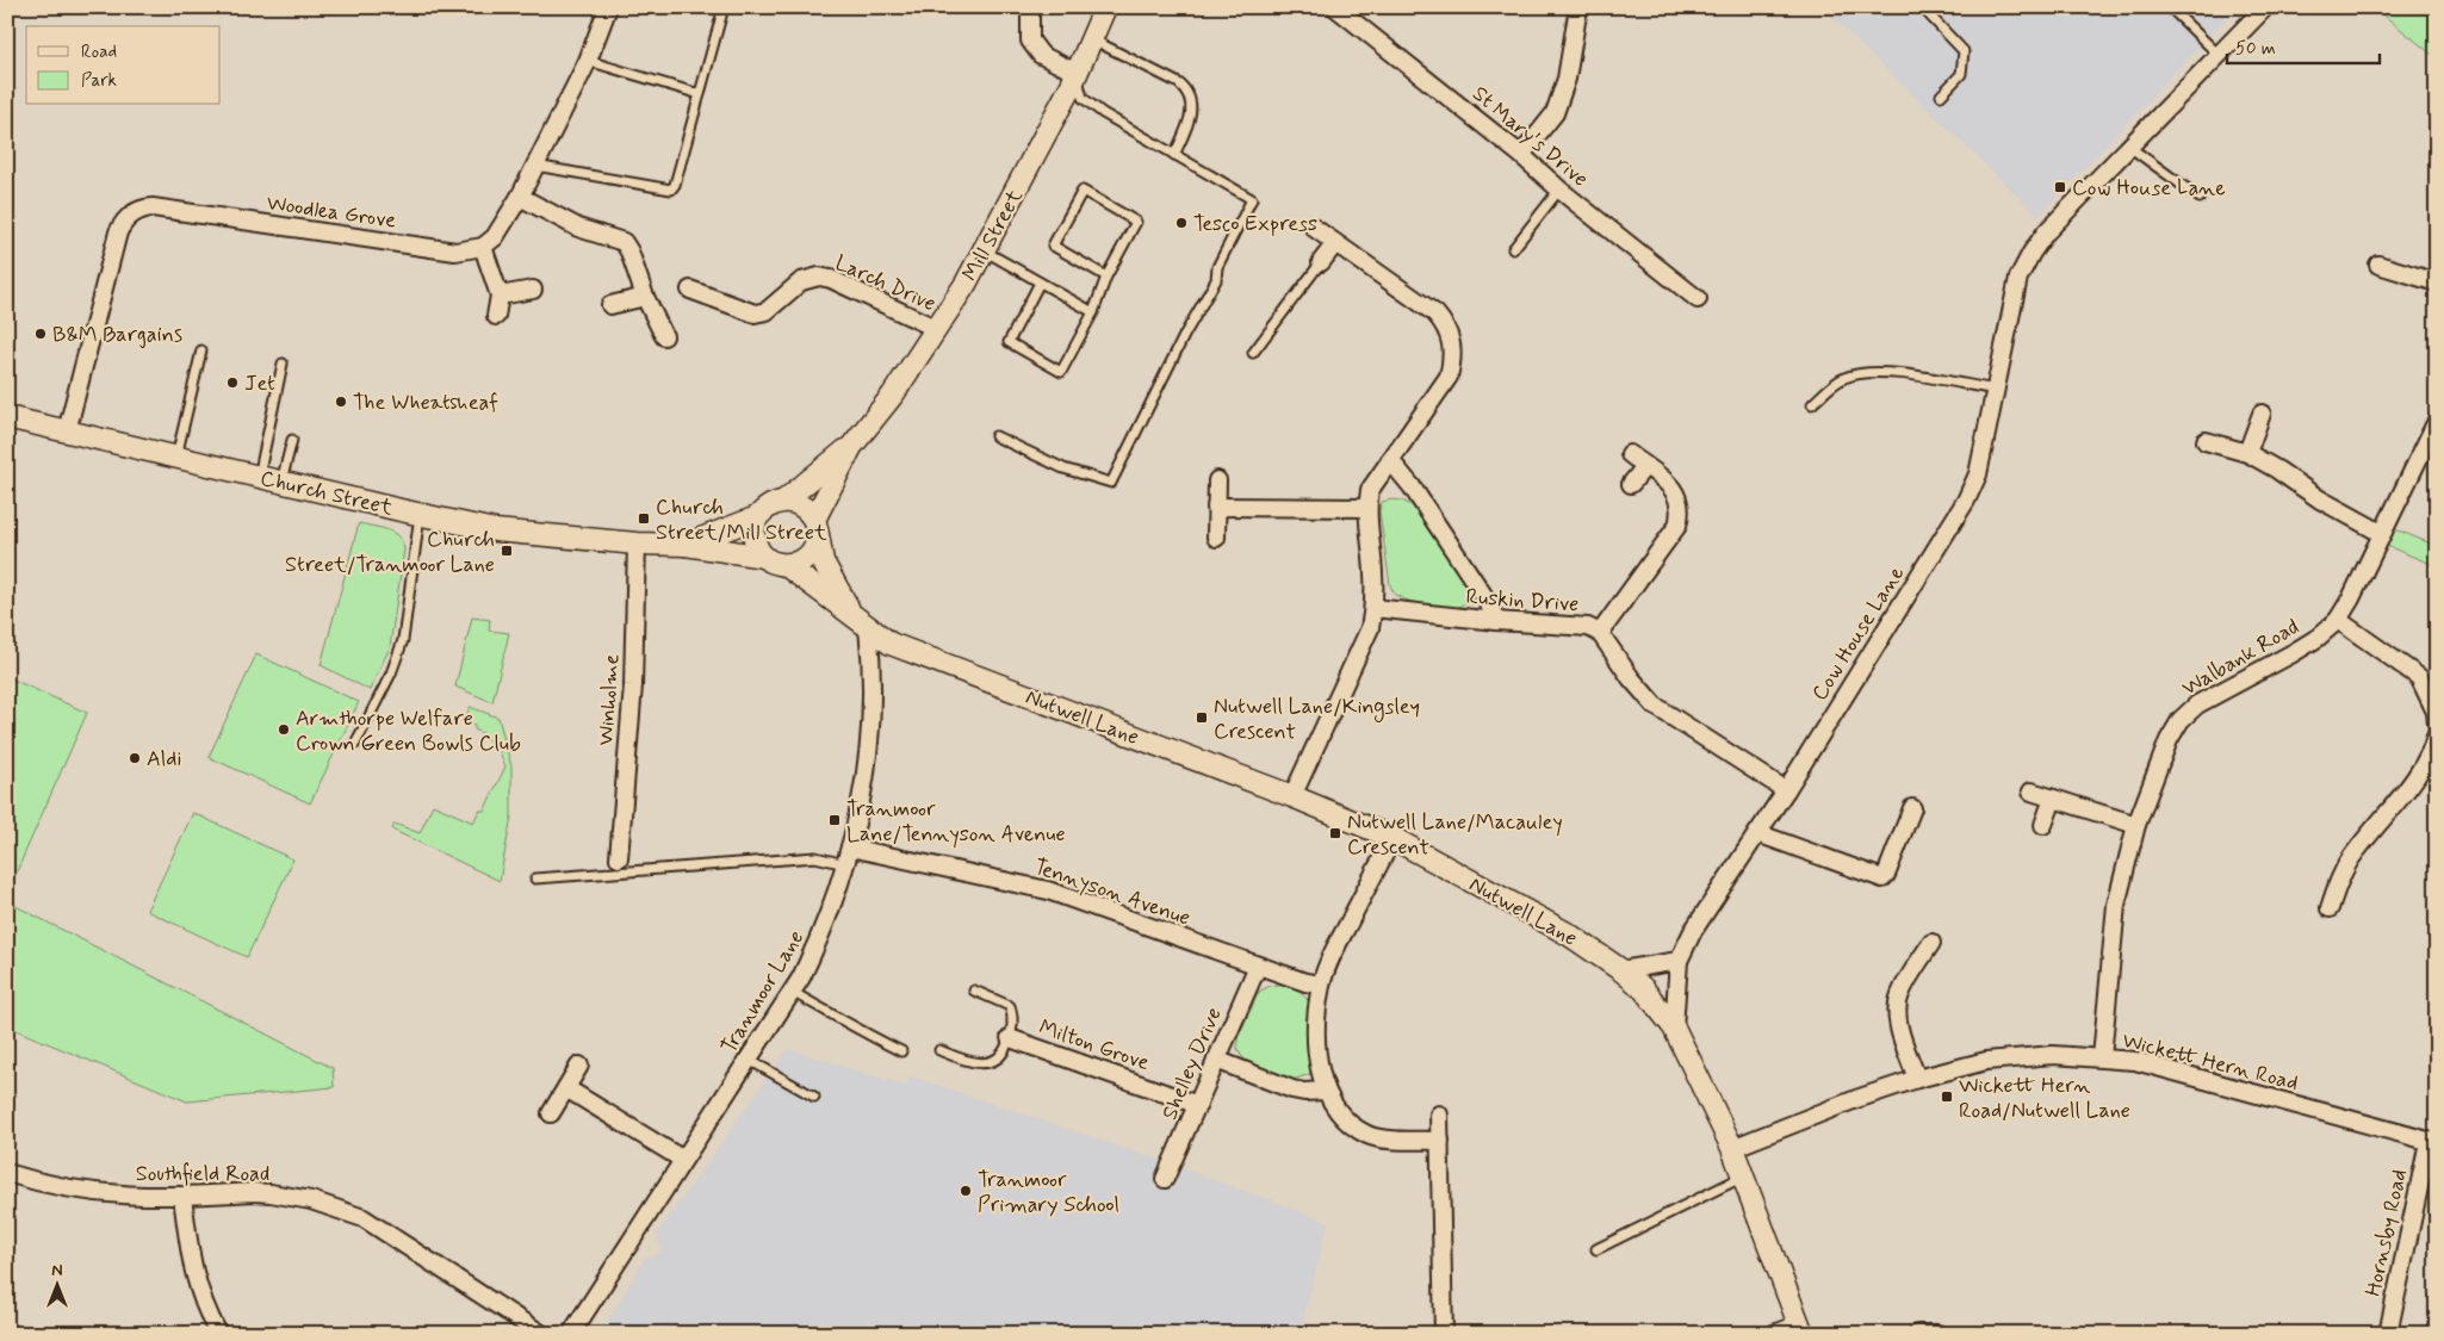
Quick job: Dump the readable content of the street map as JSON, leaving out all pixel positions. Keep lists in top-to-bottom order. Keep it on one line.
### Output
{"streets":{"street":["St Mary's Drive","Woodlea Grove","Mill Street","Larch Drive","Church Street","Ruskin Drive","Cow House Lane","Walbank Road","Winholme","Nutwell Lane","Tennyson Avenue","Tranmoor Lane","Milton Grove","Wickett Hern Road","Shelley Drive","Southfield Road","Hornsby Road"]},"crossings":[["Woodlea Grove","Church Street"],["Mill Street","Larch Drive"],["Mill Street","Church Street"],["Mill Street","Nutwell Lane"],["Church Street","Winholme"],["Church Street","Nutwell Lane"],["Ruskin Drive","Cow House Lane"],["Cow House Lane","Nutwell Lane"],["Walbank Road","Wickett Hern Road"],["Nutwell Lane","Tranmoor Lane"],["Nutwell Lane","Wickett Hern Road"],["Tennyson Avenue","Tranmoor Lane"],["Tennyson Avenue","Shelley Drive"],["Milton Grove","Shelley Drive"],["Wickett Hern Road","Hornsby Road"]],"places":{"transit":["Cow House Lane","Church Street/Mill Street","Church Street/Tranmoor Lane","Nutwell Lane/Kingsley Crescent","Tranmoor Lane/Tennyson Avenue","Nutwell Lane/Macauley Crescent","Wickett Hern Road/Nutwell Lane"],"other":["Tesco Express","B&M Bargains","Jet","The Wheatsheaf","Armthorpe Welfare Crown Green Bowls Club","Aldi","Tranmoor Primary School"]},"legend":["Road","Park"],"scale_bar":"50 m","north":"top"}
